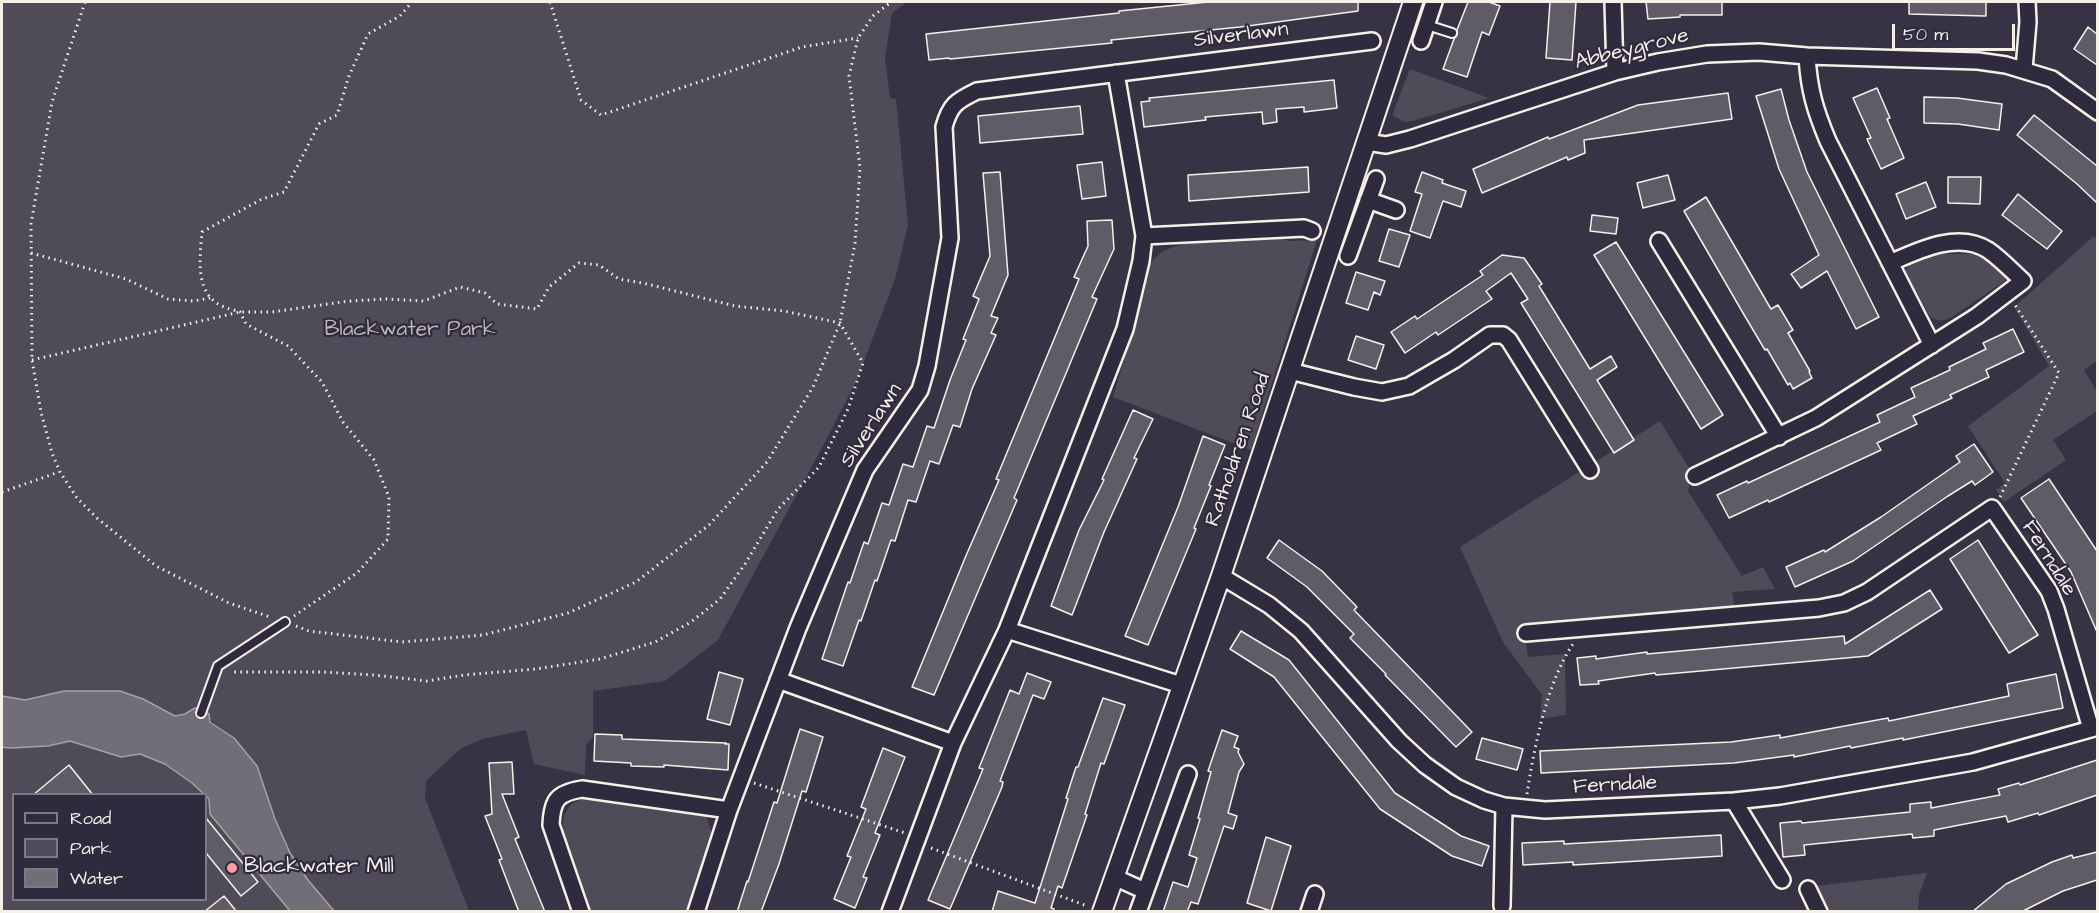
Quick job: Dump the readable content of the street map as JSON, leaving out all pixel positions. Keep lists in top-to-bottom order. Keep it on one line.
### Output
{"streets":{"street":["Silverlawn","Abbeygrove","Ratholdren Road","Ferndale"]},"crossings":[["Abbeygrove","Ratholdren Road"],["Ratholdren Road","Ferndale"]],"parks":["Blackwater Park"],"places":["Blackwater Mill"],"legend":["Road","Park","Water"],"scale_bar":"50 m"}
